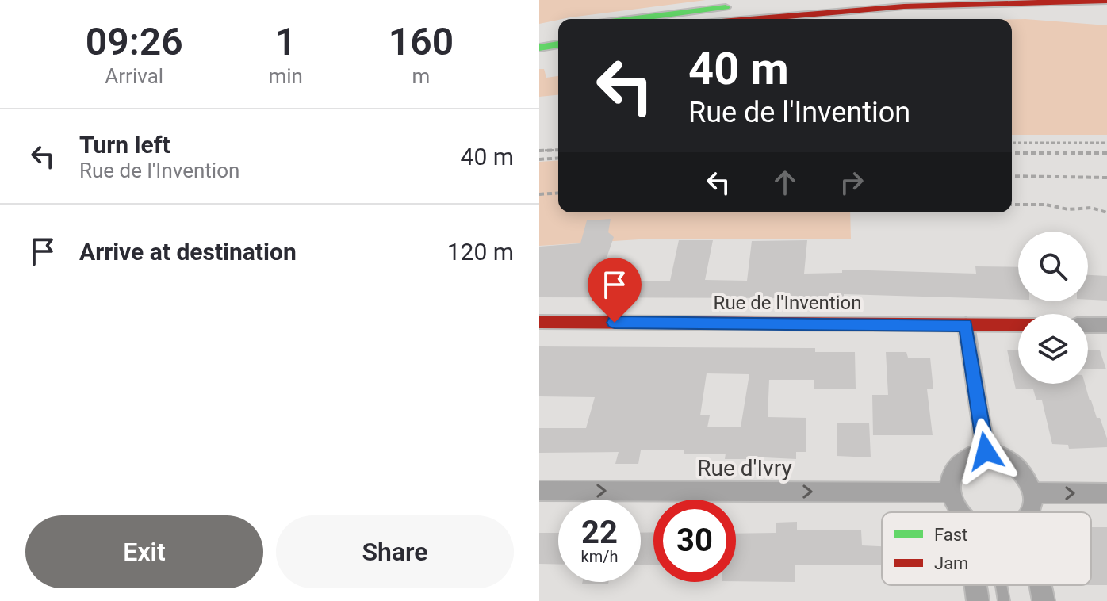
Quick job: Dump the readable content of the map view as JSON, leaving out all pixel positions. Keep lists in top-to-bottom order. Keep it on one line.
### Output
{"streets":{"main road":["Rue de l'Invention"],"street":["Rue d'Ivry"]},"one_way":["Rue d'Ivry"],"legend":["Fast","Jam"],"page":{"eta":["09:26","Arrival","1","min","160","m"],"turn":["40 m","Rue de l'Invention"],"list":[{"name":"Turn left","note":"Rue de l'Invention","value":"40 m"},{"name":"Arrive at destination","value":"120 m"}],"speed":"22 km/h","limit":"30","buttons":["Exit","Share"]}}
